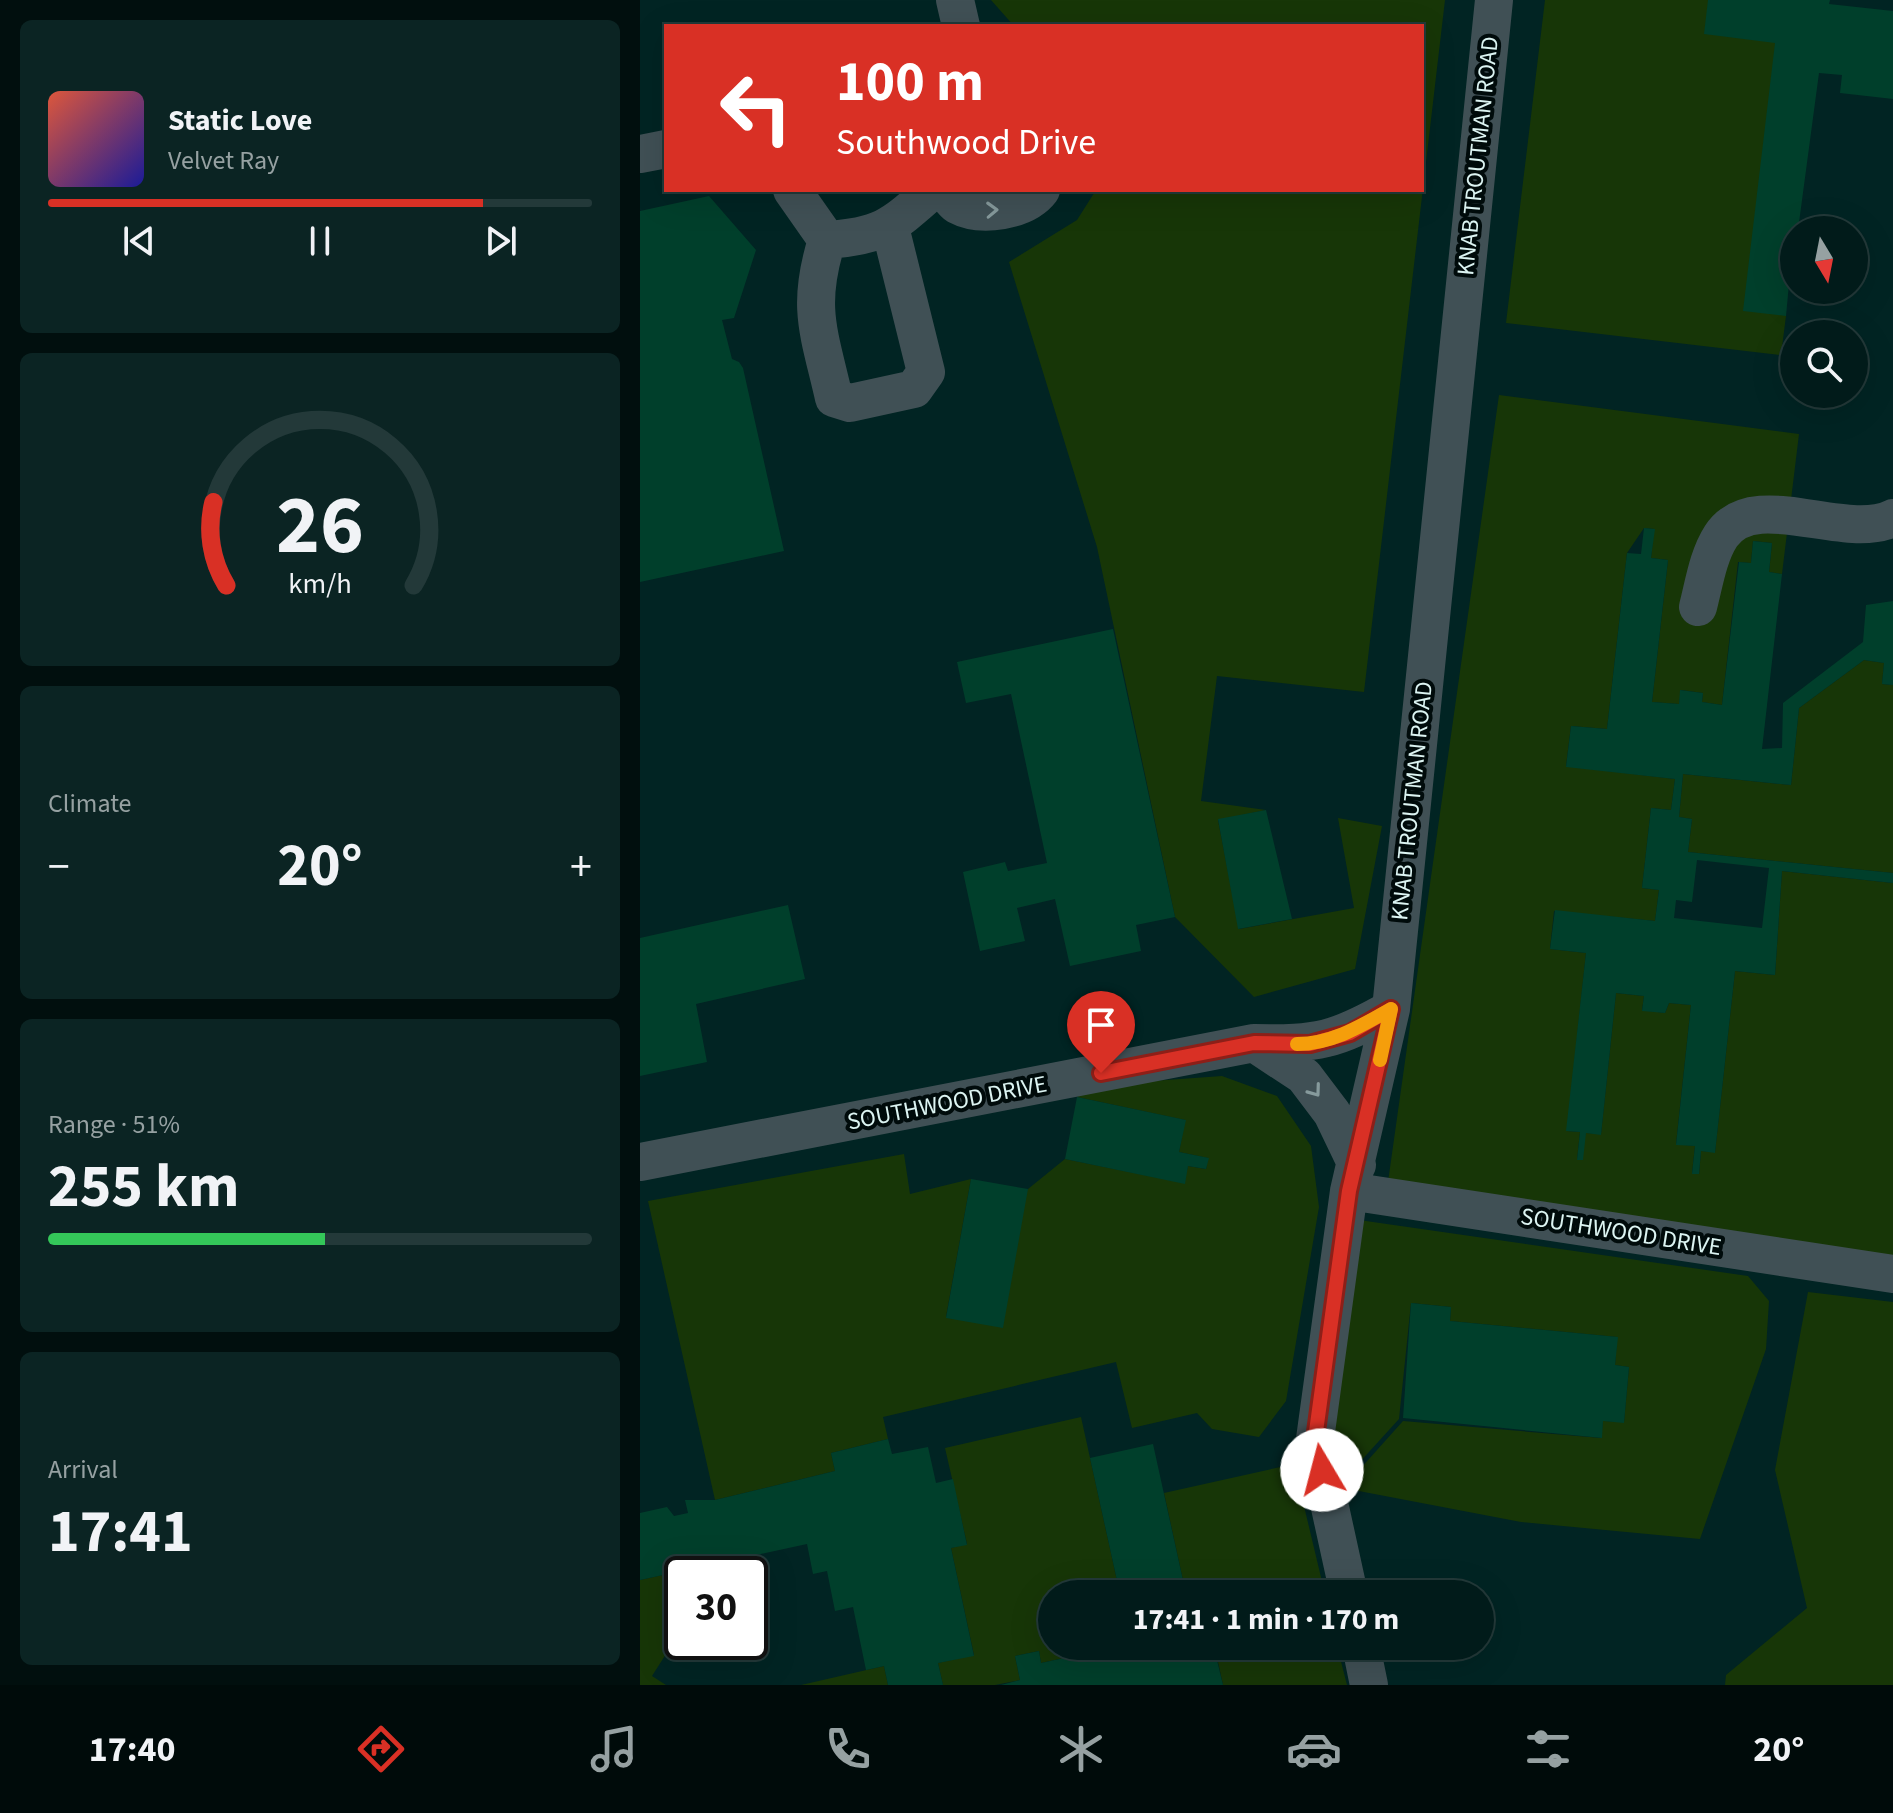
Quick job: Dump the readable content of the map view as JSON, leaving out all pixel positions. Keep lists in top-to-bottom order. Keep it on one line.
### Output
{"streets":{"street":["KNAB TROUTMAN ROAD","SOUTHWOOD DRIVE"]},"crossings":[["KNAB TROUTMAN ROAD","SOUTHWOOD DRIVE"]],"north":"bottom","page":{"turn":["100 m","Southwood Drive"],"song":["Static Love","Velvet Ray"],"tile":["Climate",["Range · 51%","255 km"],["Arrival","17:41"]],"heat":["−","20°","+"],"limit":"30","trip":"17:41 · 1 min · 170 m","tabs":["17:40","20°"],"gauge":["26","km/h"]}}
